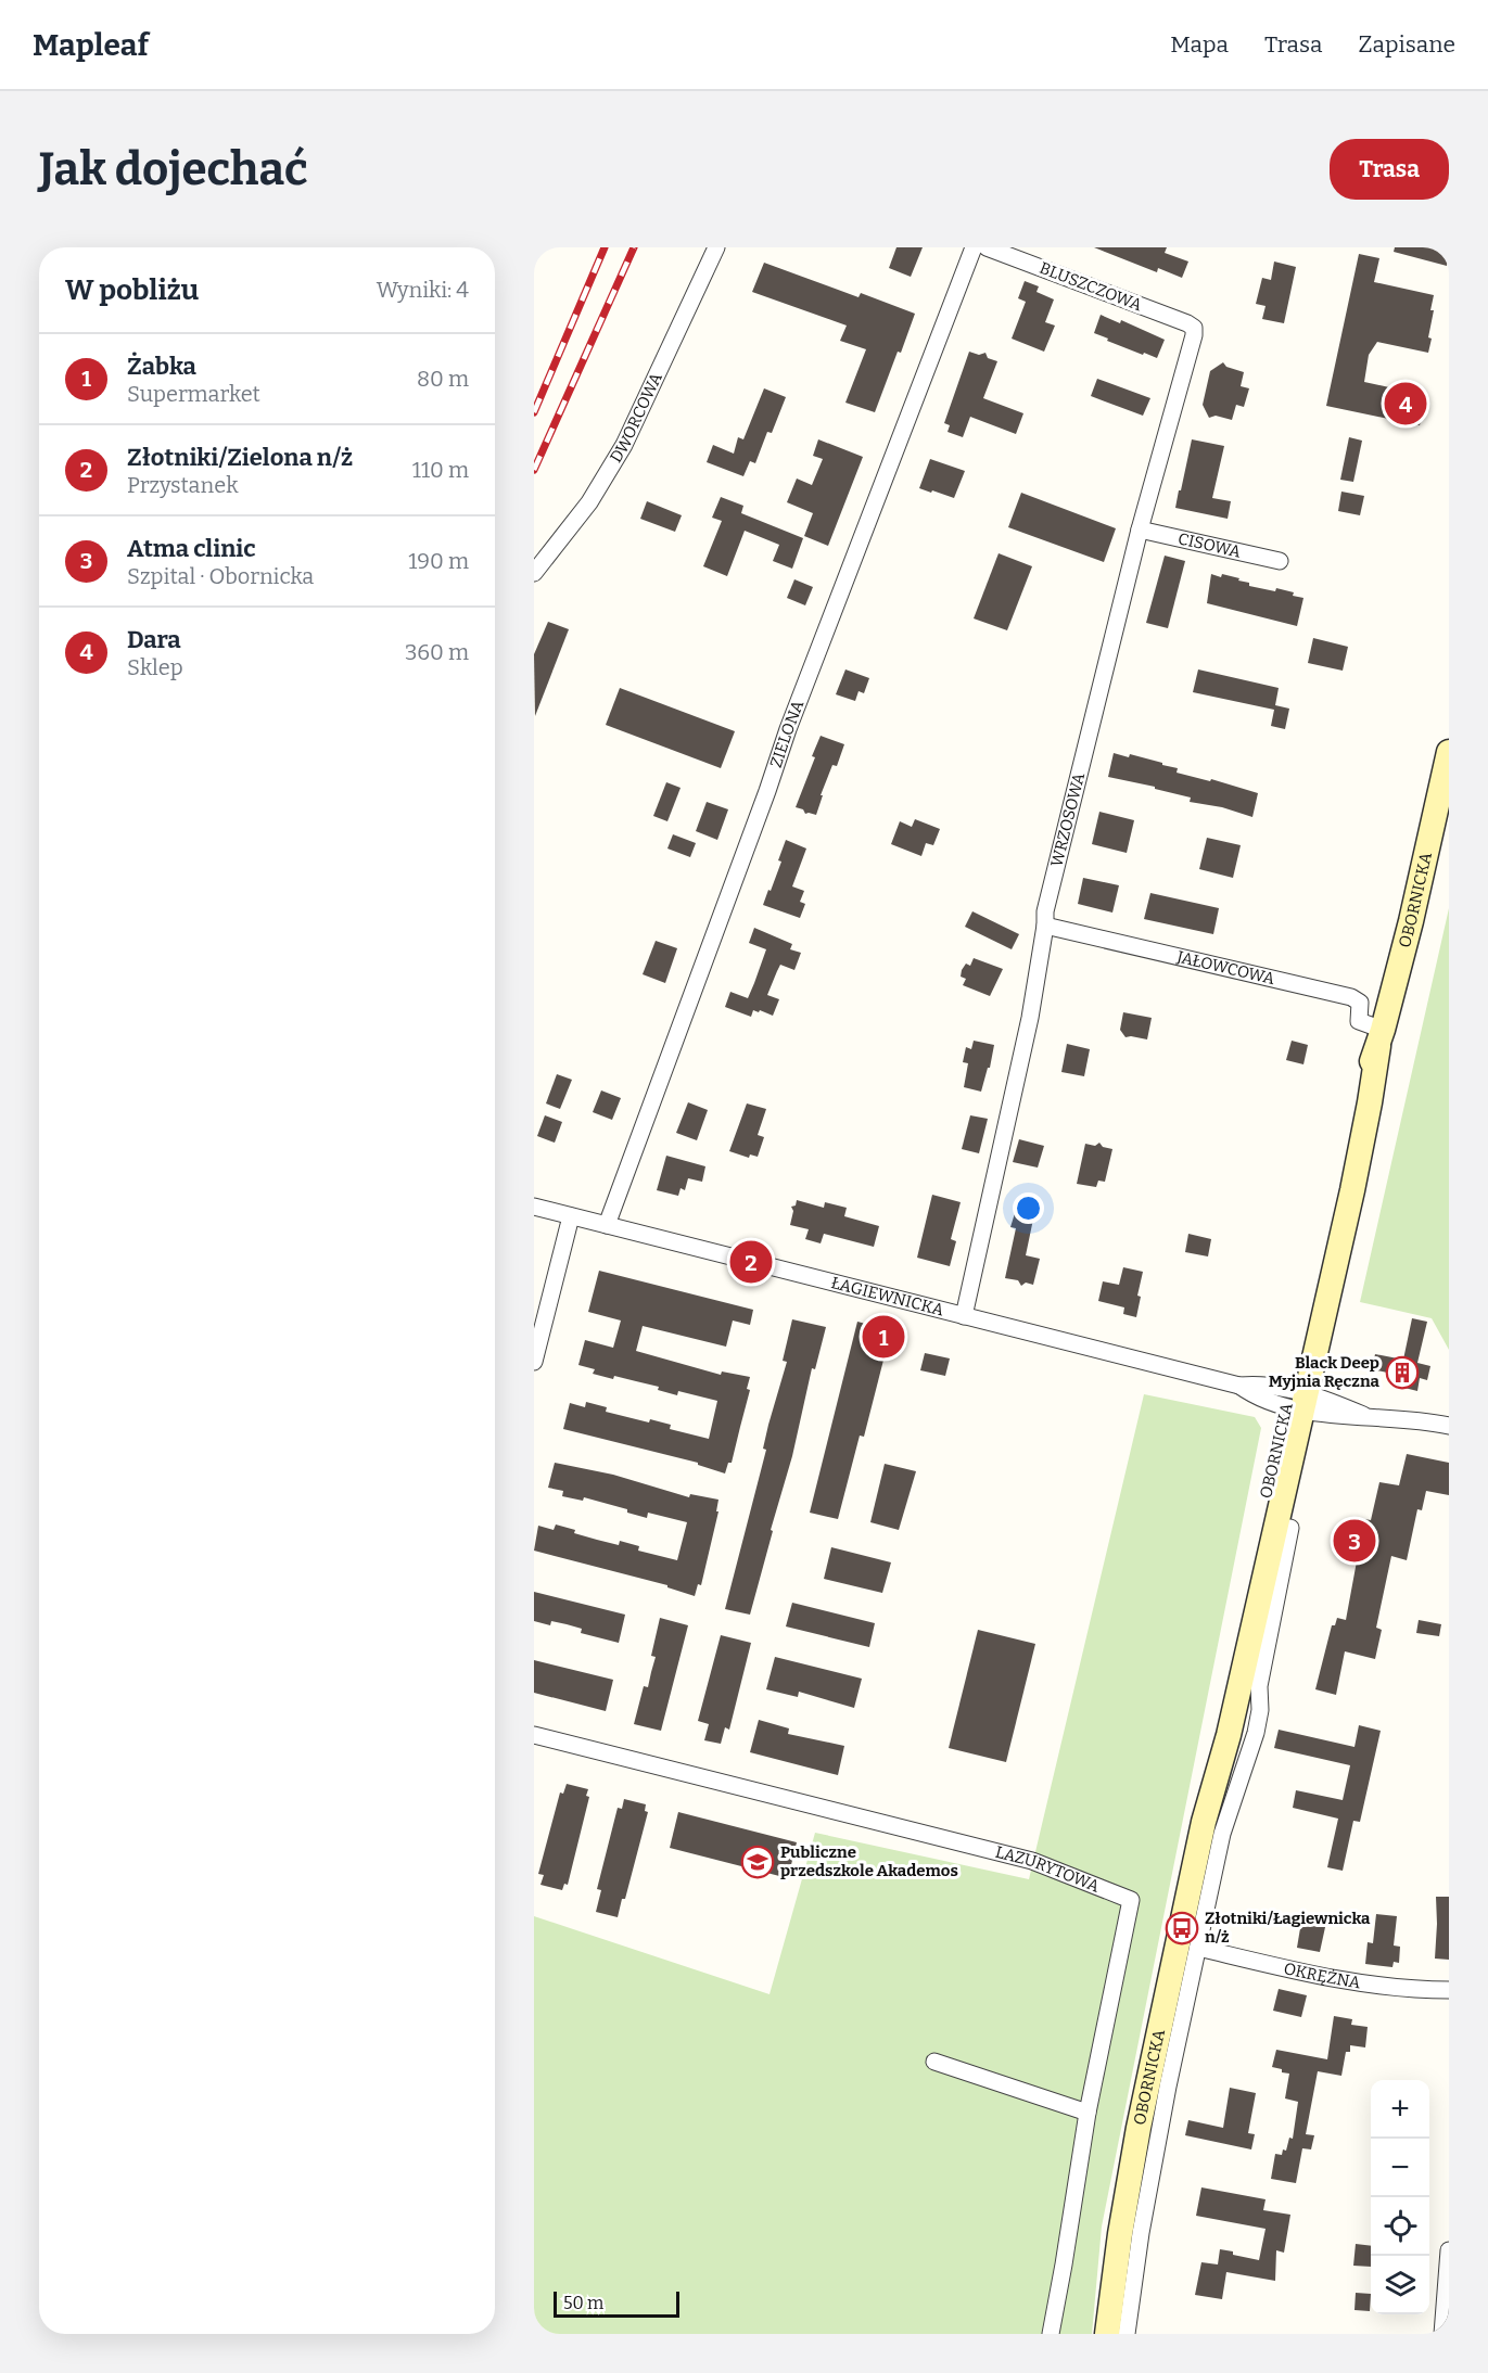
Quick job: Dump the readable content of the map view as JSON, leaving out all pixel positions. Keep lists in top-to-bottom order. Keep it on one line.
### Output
{"streets":{"main road":["OBORNICKA"],"street":["BLUSZCZOWA","DWORCOWA","CISOWA","ZIELONA","WRZOSOWA","JAŁOWCOWA","ŁAGIEWNICKA","LAZURYTOWA","OKRĘŻNA"]},"crossings":[["BLUSZCZOWA","WRZOSOWA"],["CISOWA","WRZOSOWA"],["ZIELONA","ŁAGIEWNICKA"],["WRZOSOWA","JAŁOWCOWA"],["WRZOSOWA","ŁAGIEWNICKA"],["OBORNICKA","JAŁOWCOWA"],["OBORNICKA","ŁAGIEWNICKA"]],"places":{"building":["Black Deep Myjnia Ręczna"],"school or university":["Publiczne przedszkole Akademos"],"bus stop":["Złotniki/Łagiewnicka n/ż"]},"scale_bar":"50 m","page":{"header":"Mapleaf","nav":["Mapa","Trasa","Zapisane"],"buttons":"Trasa","title":"Jak dojechać","heading":["W pobliżu","Wyniki: 4"],"list":[{"mark":"1","name":"Żabka","note":"Supermarket","value":"80 m"},{"mark":"2","name":"Złotniki/Zielona n/ż","note":"Przystanek","value":"110 m"},{"mark":"3","name":"Atma clinic","note":"Szpital · Obornicka","value":"190 m"},{"mark":"4","name":"Dara","note":"Sklep","value":"360 m"}],"pins":["4","2","1","3"],"map_buttons":["+","−"],"scale":"50 m"}}
